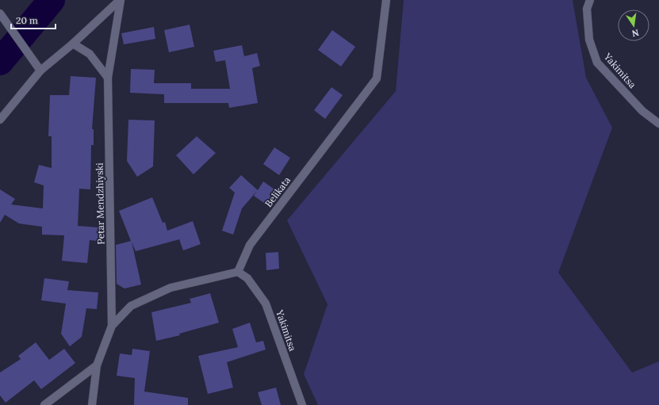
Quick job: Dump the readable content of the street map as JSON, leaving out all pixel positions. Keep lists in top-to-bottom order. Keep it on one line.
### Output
{"streets":{"street":["Yakimitsa","Belikata","Petar Mendzhiyski"]},"crossings":[["Yakimitsa","Belikata"]],"scale_bar":"20 m","north":"bottom"}
